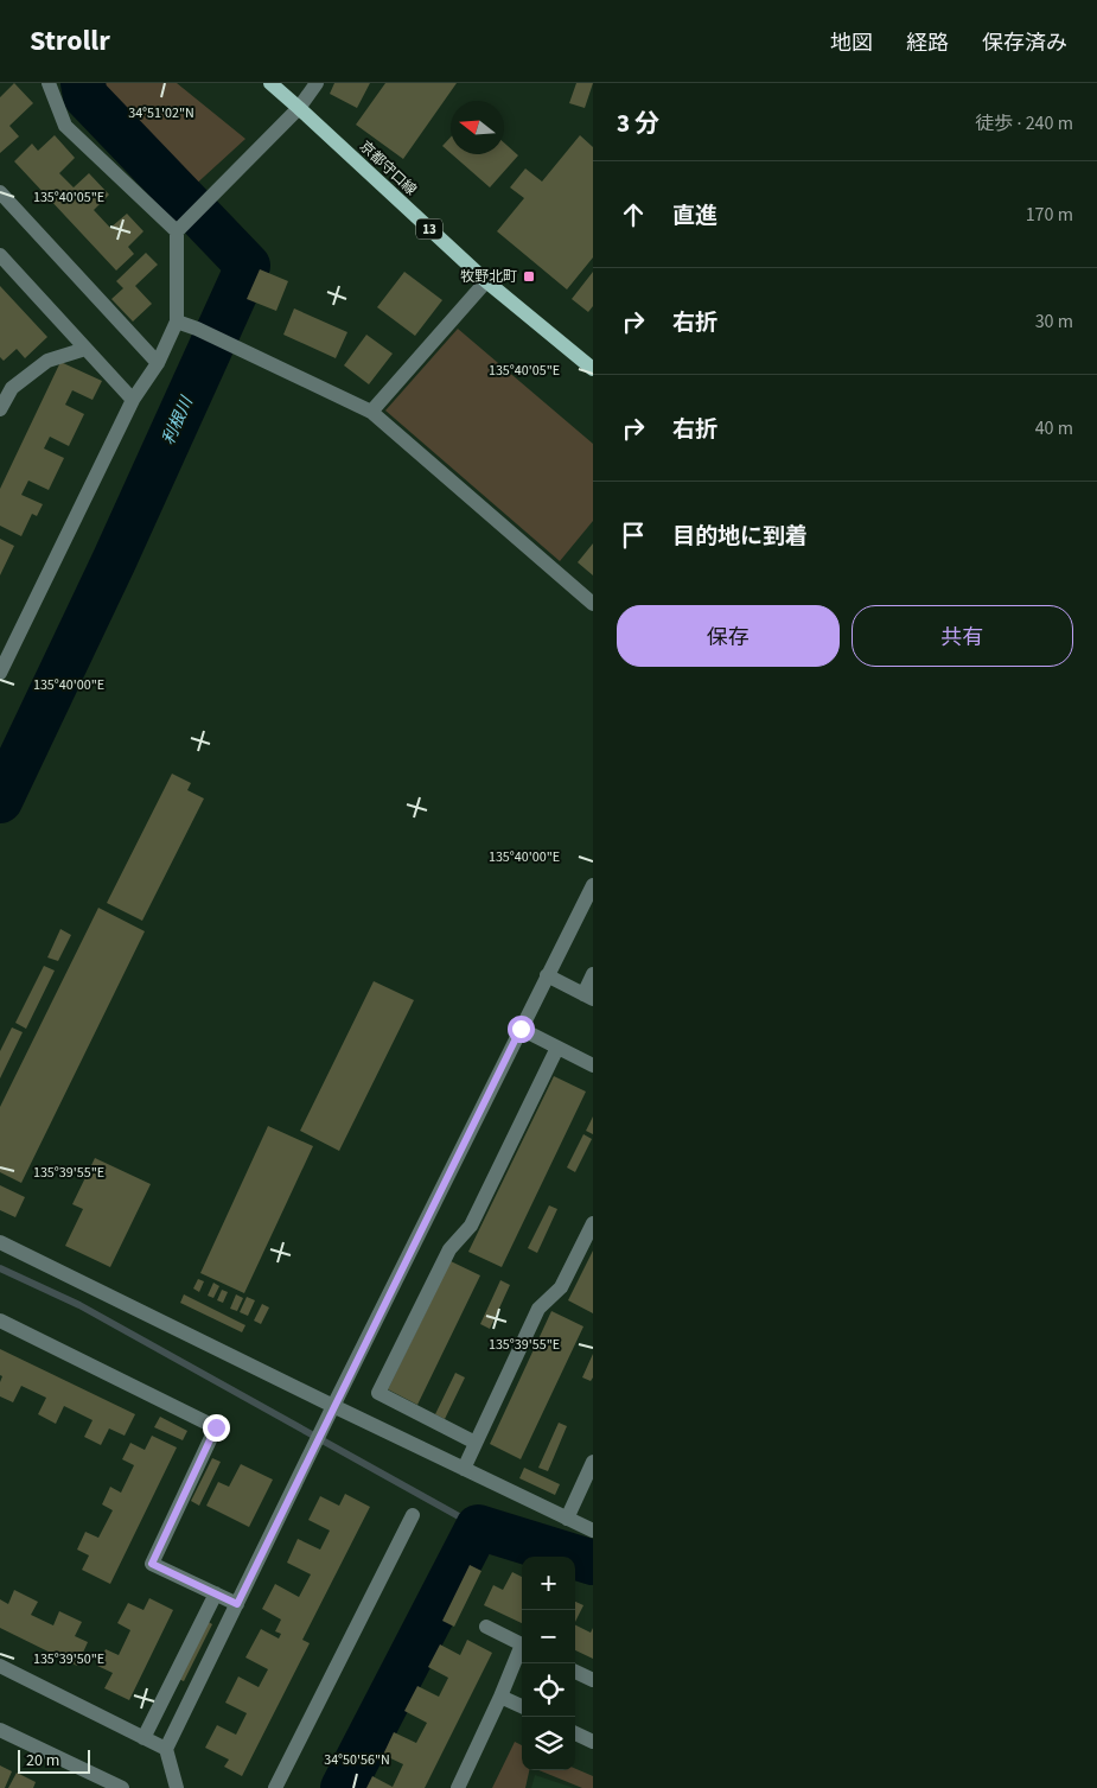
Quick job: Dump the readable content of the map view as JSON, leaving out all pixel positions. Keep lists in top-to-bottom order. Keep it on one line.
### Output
{"streets":{"main road":["京都守口線","13"]},"water":["利根川"],"places":{"transit":["牧野北町"]},"scale_bar":"20 m","north":"left","page":{"header":"Strollr","nav":["地図","経路","保存済み"],"heading":["3 分","徒歩 · 240 m"],"list":[["直進","170 m"],["右折","30 m"],["右折","40 m"],"目的地に到着"],"buttons":["保存","共有"],"map_buttons":["+","−"],"scale":"20 m"},"coordinates":["34°51'02\"N","135°40'05\"E","135°40'00\"E","135°39'55\"E","135°39'50\"E","34°50'56\"N"]}
